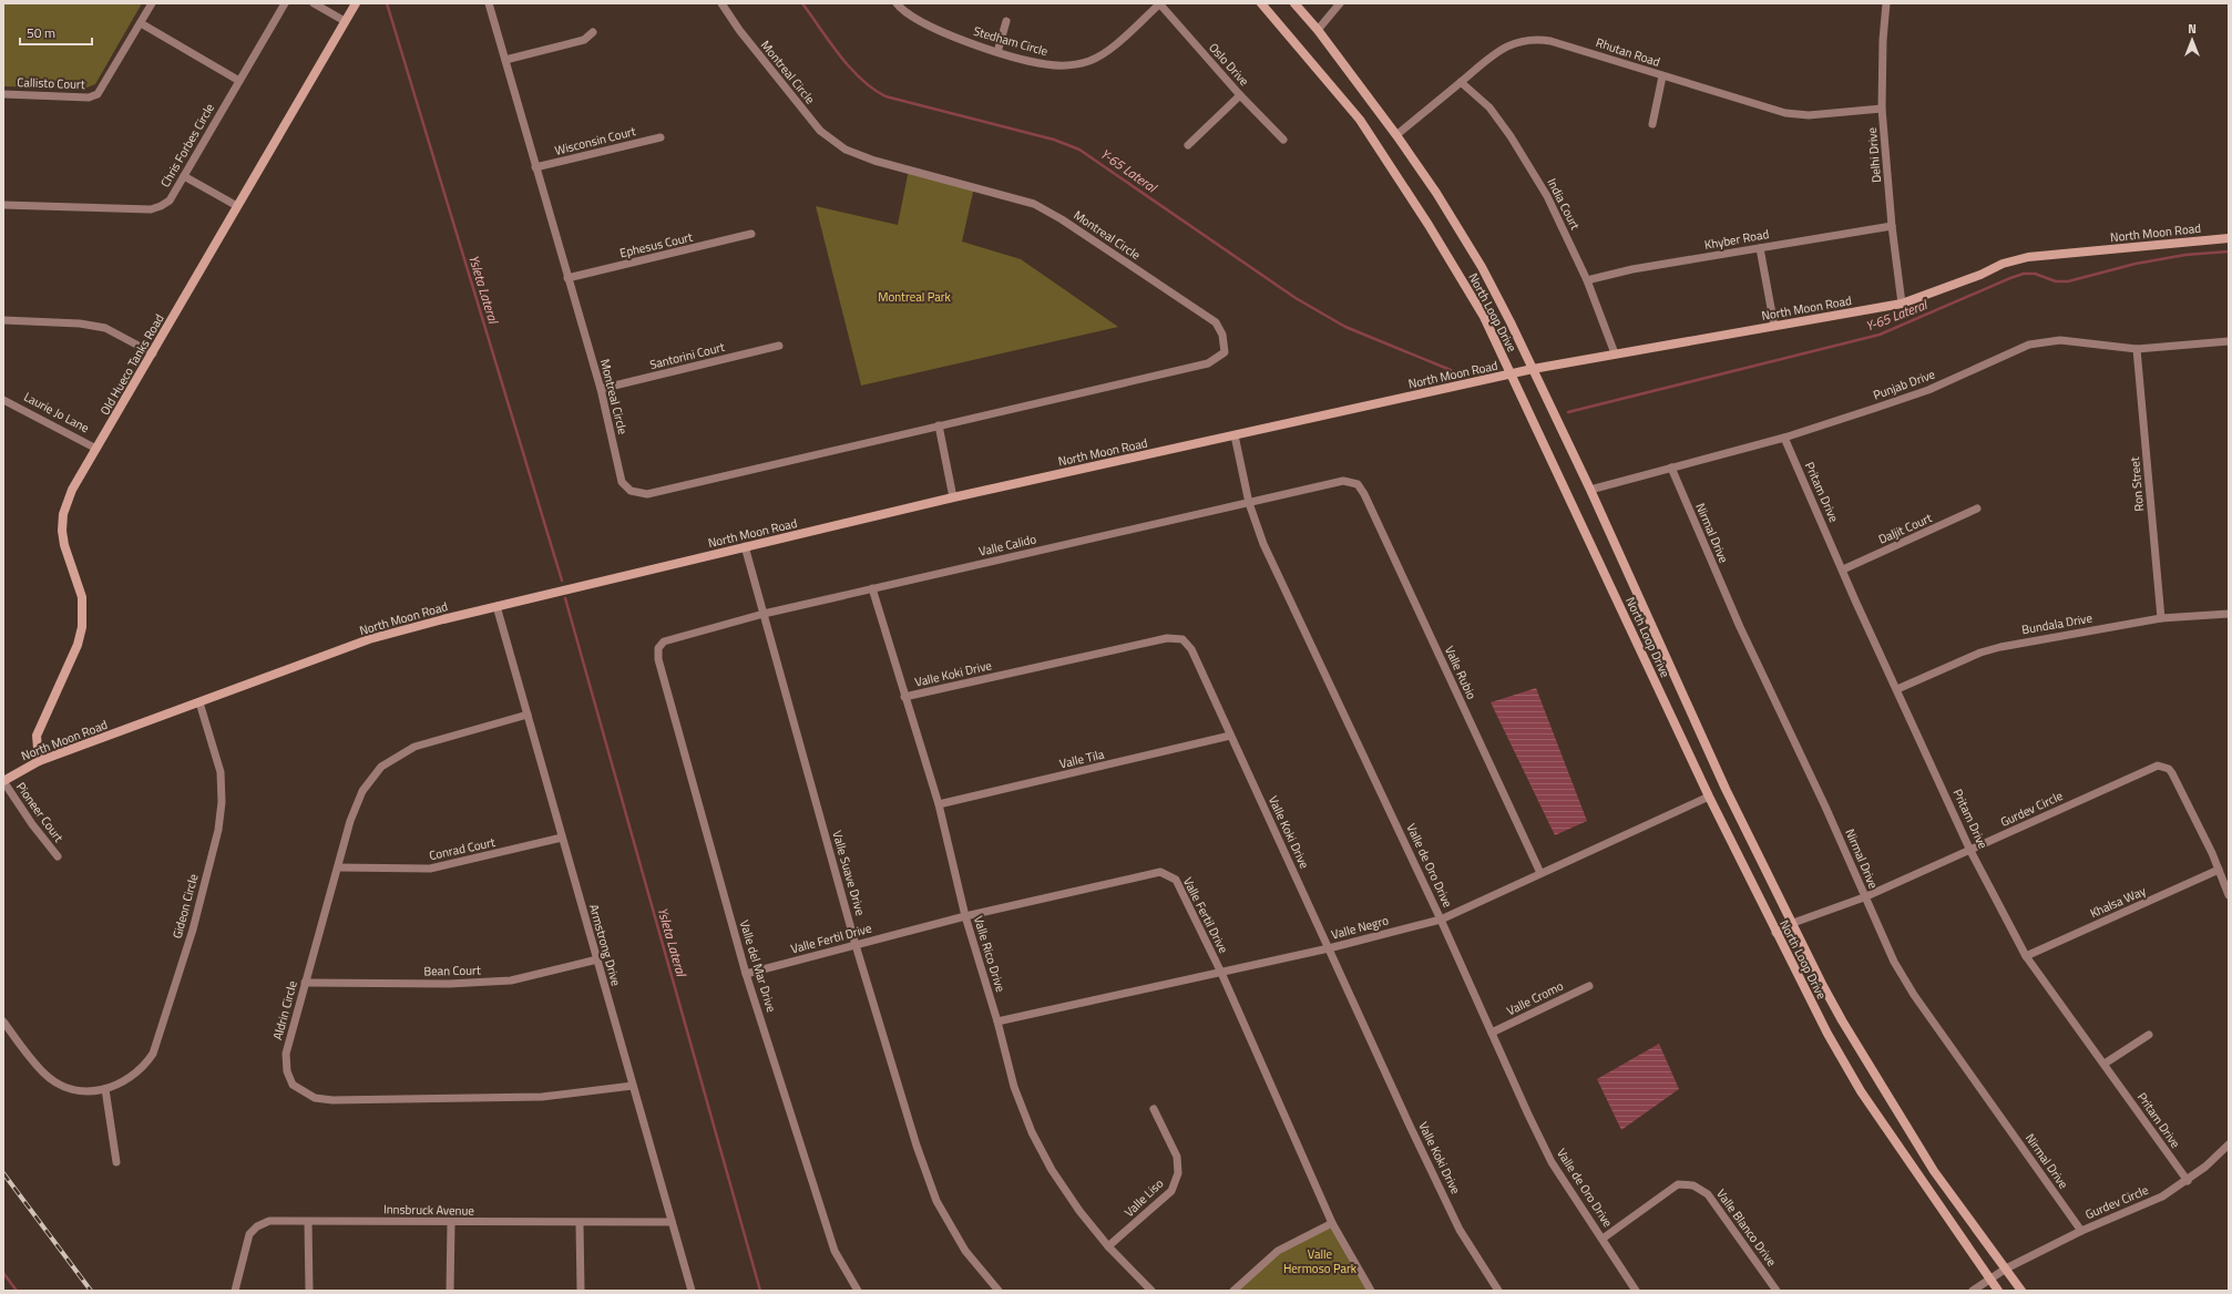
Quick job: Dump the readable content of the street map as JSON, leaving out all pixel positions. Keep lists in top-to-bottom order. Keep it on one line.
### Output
{"streets":{"street":["Stedham Circle","Rhutan Road","Oslo Drive","Montreal Circle","Callisto Court","Wisconsin Court","Chris Forbes Circle","Delhi Drive","India Court","North Moon Road","Khyber Road","Ephesus Court","North Loop Drive","Santorini Court","Old Hueco Tanks Road","Punjab Drive","Laurie Jo Lane","Ron Street","Pritam Drive","Daljit Court","Nirmal Drive","Valle Calido","Bundala Drive","Valle Rubio","Valle Koki Drive","Valle Tila","Gurdev Circle","Pioneer Court","Conrad Court","Valle de Oro Drive","Valle Suave Drive","Khalsa Way","Gideon Circle","Valle Fertil Drive","Valle Negro","Armstrong Drive","Valle Rico Drive","Valle del Mar Drive","Bean Court","Valle Cromo","Aldrin Circle","Valle Liso","Innsbruck Avenue","Valle Blanco Drive"]},"crossings":[["Stedham Circle","Oslo Drive"],["Rhutan Road","Delhi Drive"],["Rhutan Road","India Court"],["Rhutan Road","North Loop Drive"],["Montreal Circle","Wisconsin Court"],["Montreal Circle","Ephesus Court"],["Montreal Circle","Santorini Court"],["Delhi Drive","North Moon Road"],["Delhi Drive","Khyber Road"],["India Court","North Moon Road"],["India Court","Khyber Road"],["North Moon Road","North Loop Drive"],["North Moon Road","Old Hueco Tanks Road"],["North Moon Road","Pioneer Court"],["North Moon Road","Valle de Oro Drive"],["North Moon Road","Valle Suave Drive"],["North Moon Road","Gideon Circle"],["North Moon Road","Armstrong Drive"],["North Loop Drive","Punjab Drive"],["North Loop Drive","Gurdev Circle"],["North Loop Drive","Valle Negro"],["Old Hueco Tanks Road","Laurie Jo Lane"],["Punjab Drive","Ron Street"],["Punjab Drive","Pritam Drive"],["Punjab Drive","Nirmal Drive"],["Ron Street","Bundala Drive"],["Pritam Drive","Daljit Court"],["Pritam Drive","Bundala Drive"],["Pritam Drive","Gurdev Circle"],["Pritam Drive","Khalsa Way"],["Nirmal Drive","Gurdev Circle"],["Valle Calido","Valle Rubio"],["Valle Calido","Valle de Oro Drive"],["Valle Calido","Valle Suave Drive"],["Valle Calido","Valle Rico Drive"],["Valle Calido","Valle del Mar Drive"],["Valle Rubio","Valle Negro"],["Valle Koki Drive","Valle Tila"],["Valle Koki Drive","Valle Negro"],["Valle Koki Drive","Valle Rico Drive"],["Valle Tila","Valle Rico Drive"],["Gurdev Circle","Khalsa Way"],["Conrad Court","Armstrong Drive"],["Conrad Court","Aldrin Circle"],["Valle de Oro Drive","Valle Negro"],["Valle de Oro Drive","Valle Cromo"],["Valle de Oro Drive","Valle Blanco Drive"],["Valle Suave Drive","Valle Fertil Drive"],["Valle Fertil Drive","Valle Negro"],["Valle Fertil Drive","Valle Rico Drive"],["Valle Fertil Drive","Valle del Mar Drive"],["Valle Negro","Valle Rico Drive"],["Armstrong Drive","Bean Court"],["Armstrong Drive","Aldrin Circle"],["Armstrong Drive","Innsbruck Avenue"],["Valle Rico Drive","Valle Liso"],["Bean Court","Aldrin Circle"]],"water":["Y-65 Lateral","Ysleta Lateral"],"parks":["Montreal Park","Valle Hermoso Park"],"scale_bar":"50 m","north":"top"}
